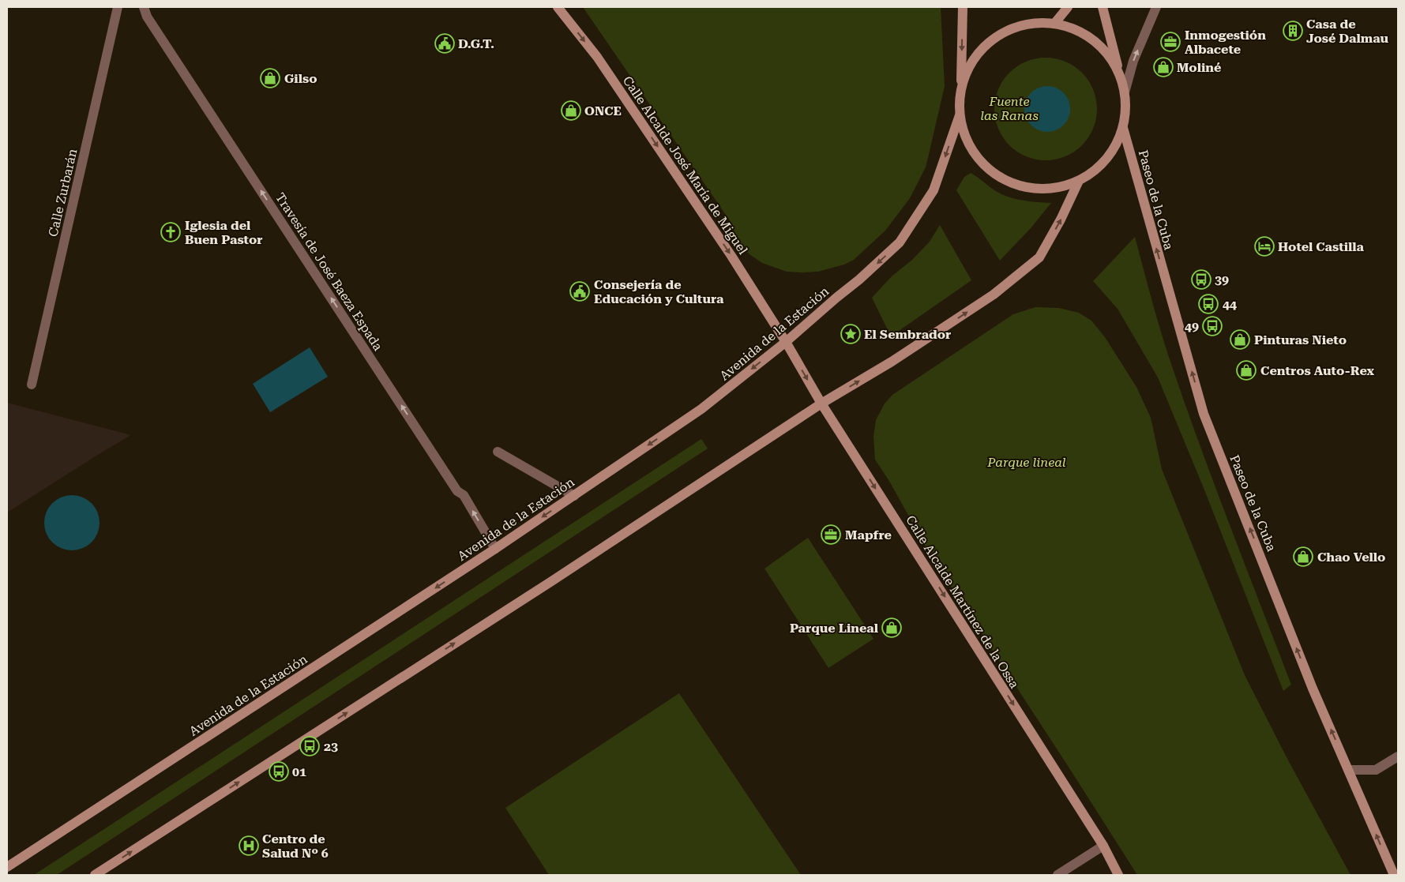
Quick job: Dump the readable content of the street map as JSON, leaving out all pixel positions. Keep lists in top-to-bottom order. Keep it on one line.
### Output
{"streets":{"main road":["Calle Alcalde José María de Miguel","Paseo de la Cuba","Avenida de la Estación","Calle Alcalde Martínez de la Ossa"],"street":["Calle Zurbarán","Travesía de José Baeza Espada"]},"crossings":[["Calle Alcalde José María de Miguel","Avenida de la Estación"],["Calle Alcalde José María de Miguel","Calle Alcalde Martínez de la Ossa"],["Travesía de José Baeza Espada","Avenida de la Estación"],["Avenida de la Estación","Calle Alcalde Martínez de la Ossa"]],"one_way":["Calle Alcalde José María de Miguel","Paseo de la Cuba","Travesía de José Baeza Espada","Calle Alcalde Martínez de la Ossa"],"parks":["Fuente las Ranas","Parque lineal"],"places":{"building":["Casa de José Dalmau"],"office":["Inmogestión Albacete","Mapfre"],"public building":["D.G.T.","Consejería de Educación y Cultura"],"shop":["Moliné","Gilso","ONCE","Pinturas Nieto","Centros Auto-Rex","Chao Vello","Parque Lineal"],"church":["Iglesia del Buen Pastor"],"hotel":["Hotel Castilla"],"bus stop":["39","44","49","23","01"],"place":["El Sembrador"],"hospital":["Centro de Salud Nº 6"]}}
